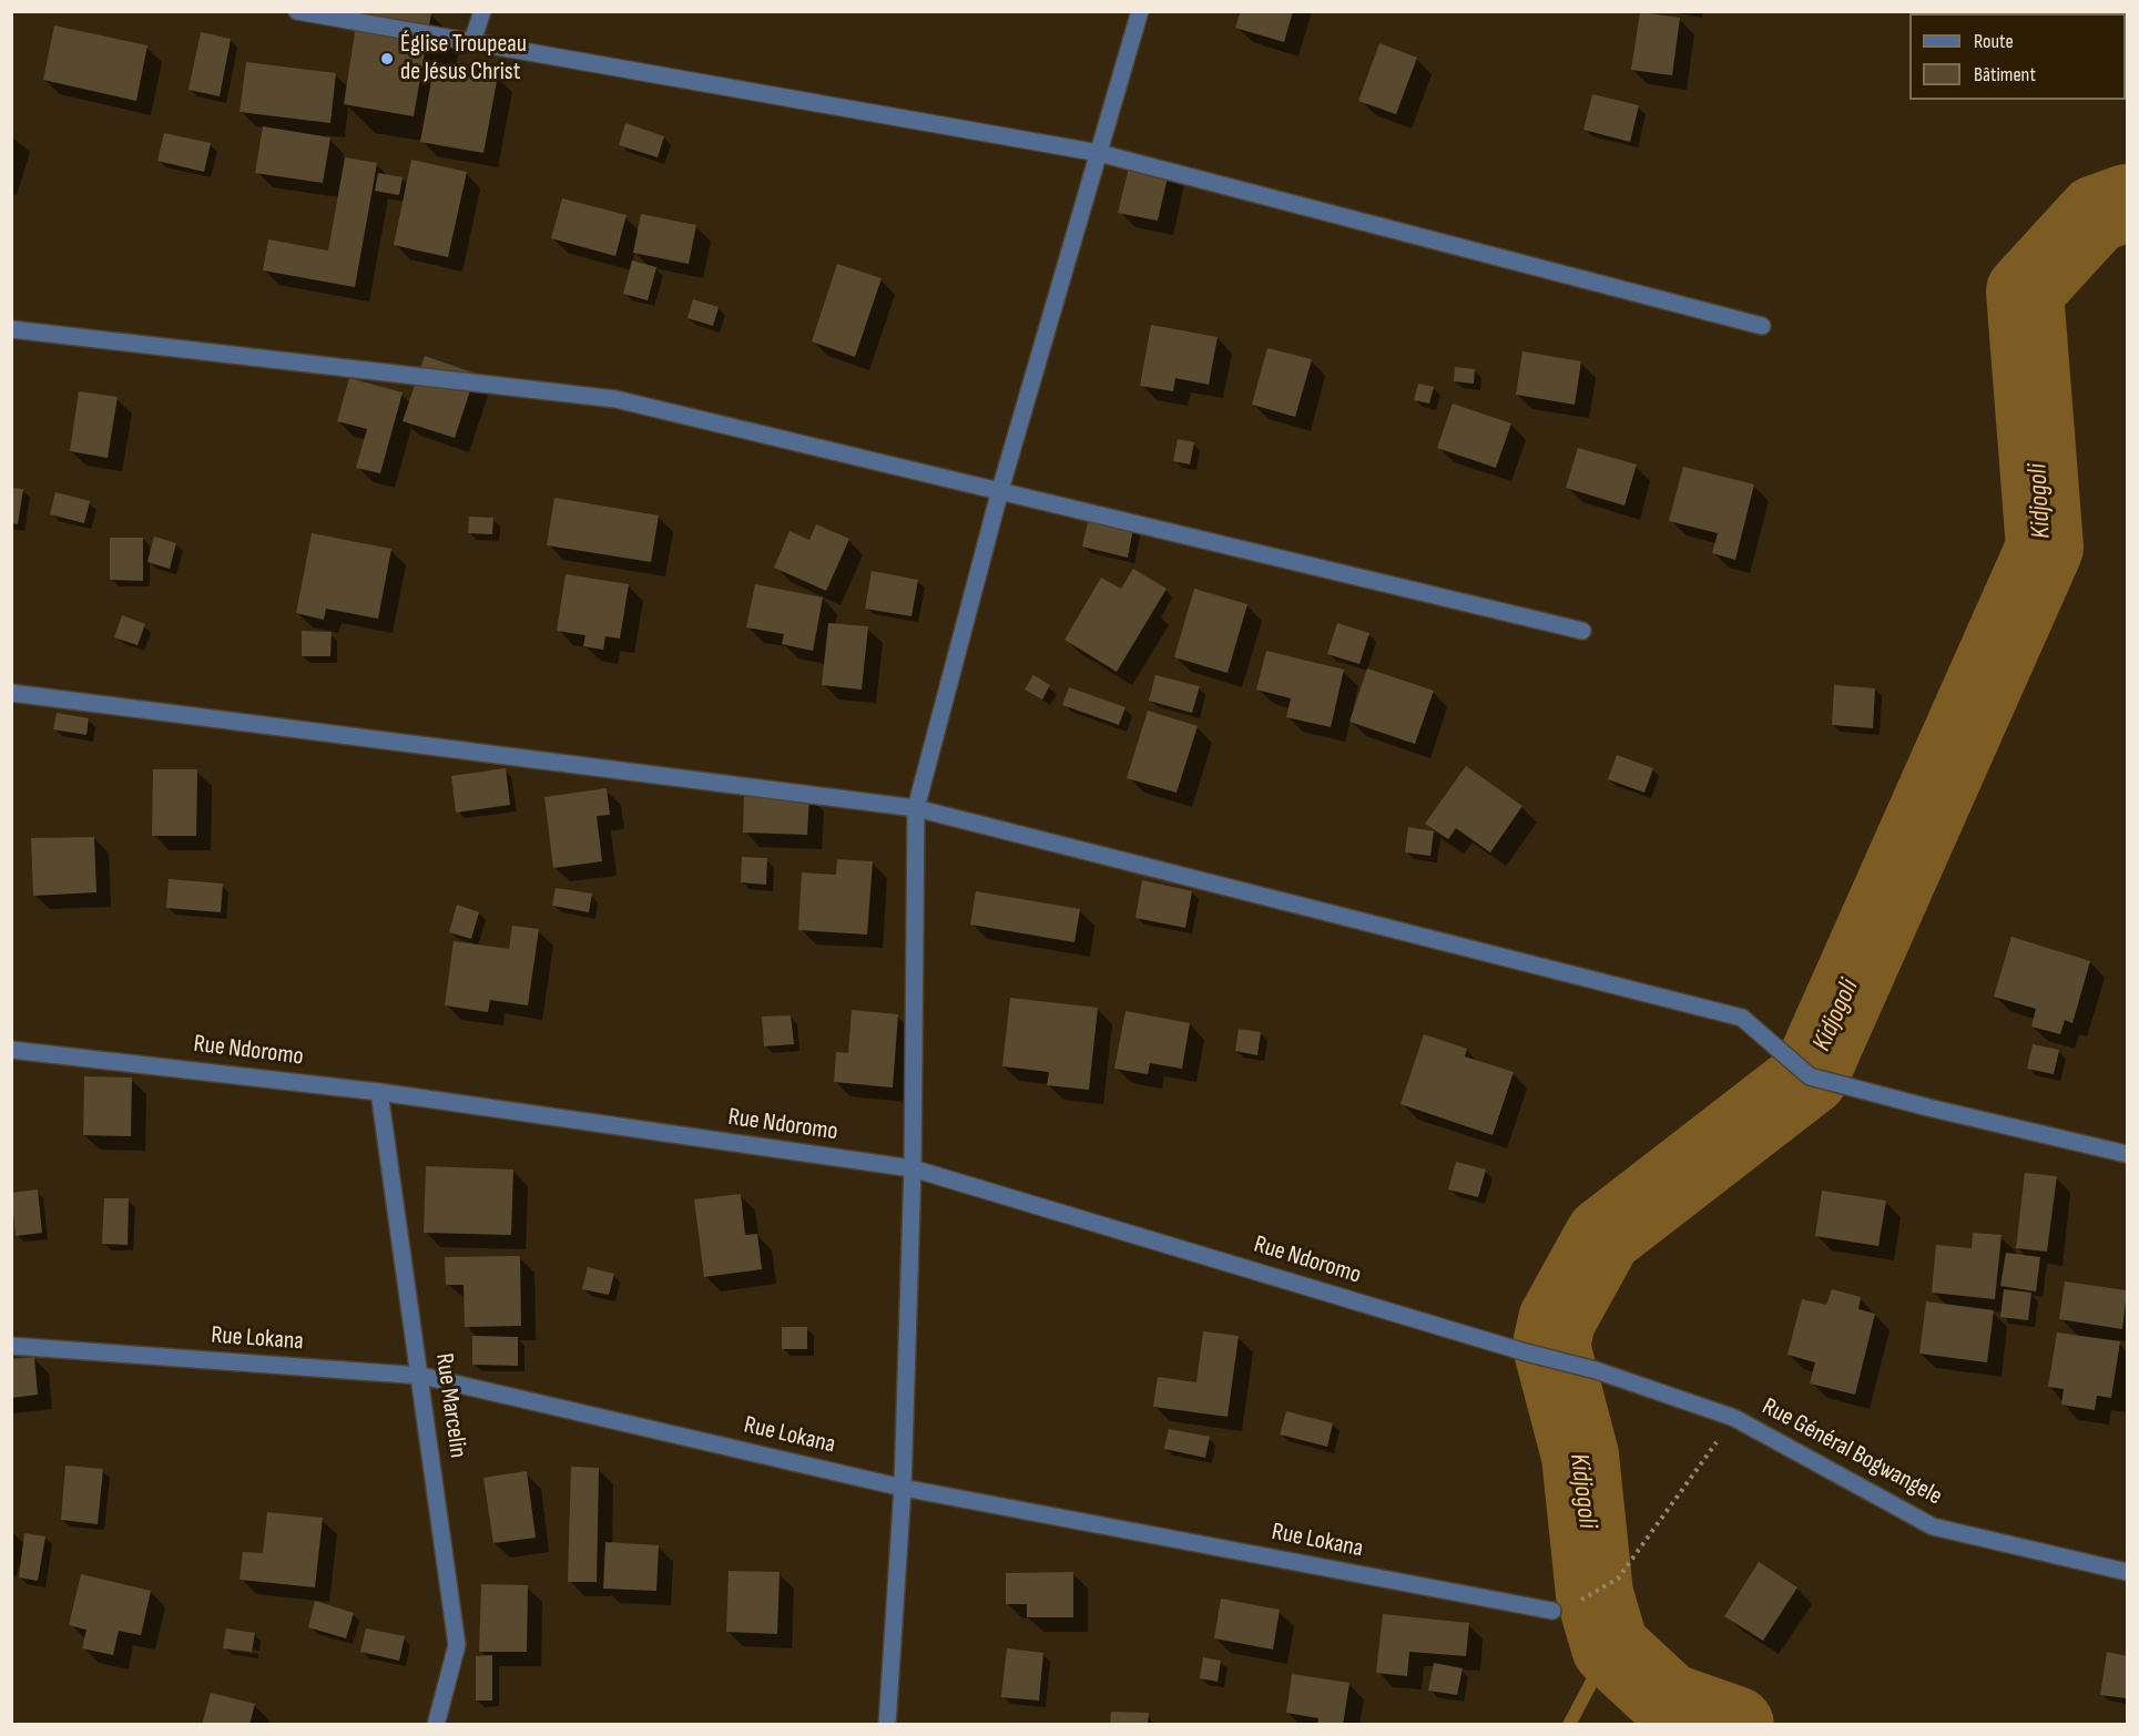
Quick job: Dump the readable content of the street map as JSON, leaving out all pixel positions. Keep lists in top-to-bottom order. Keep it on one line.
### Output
{"streets":{"street":["Rue Ndoromo","Rue Lokana","Rue Marcelin","Rue Général Bogwangele"]},"crossings":[["Rue Ndoromo","Rue Marcelin"],["Rue Ndoromo","Rue Général Bogwangele"],["Rue Lokana","Rue Marcelin"]],"water":["Kidjogoli"],"places":["Église Troupeau de Jésus Christ"],"legend":["Route","Bâtiment"]}
